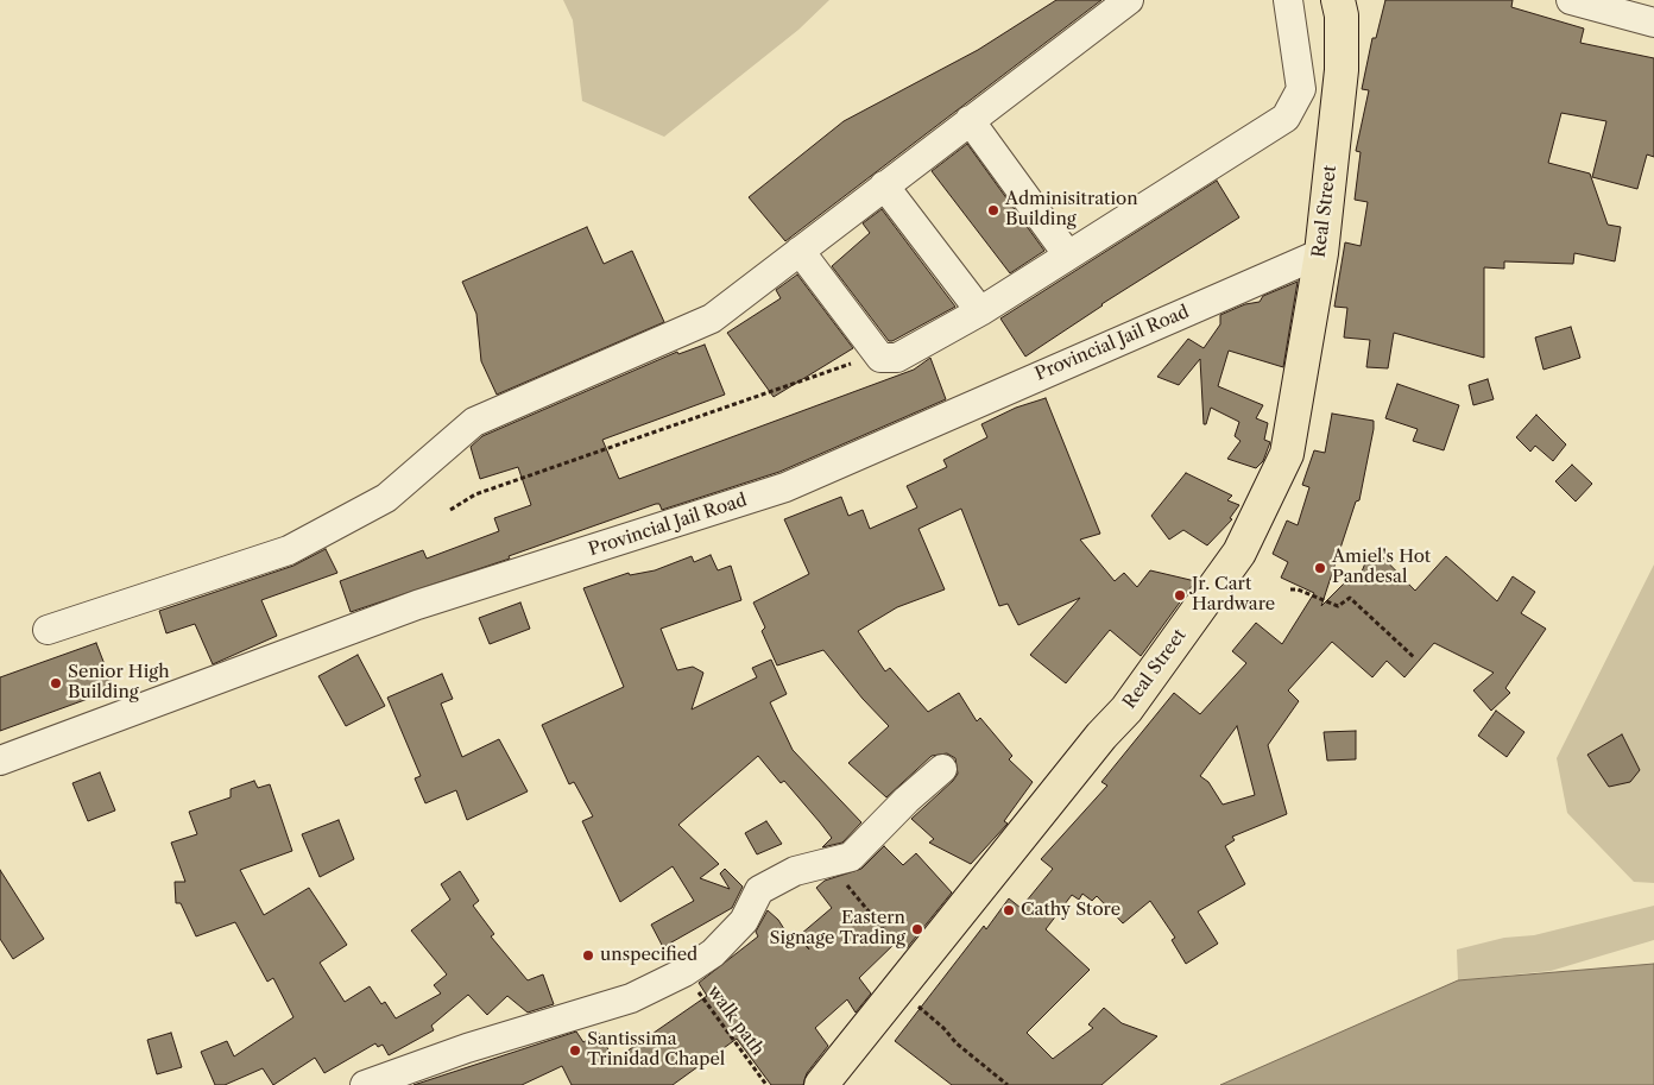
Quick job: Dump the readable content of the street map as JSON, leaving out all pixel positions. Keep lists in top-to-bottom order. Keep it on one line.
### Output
{"streets":{"main road":["Real Street"],"street":["Provincial Jail Road"],"path":["walk path"]},"crossings":[["Real Street","Provincial Jail Road"]],"places":["Adminisitration Building","Amiel's Hot Pandesal","Jr. Cart Hardware","Senior High Building","Cathy Store","Eastern Signage Trading","unspecified","Santissima Trinidad Chapel"]}
